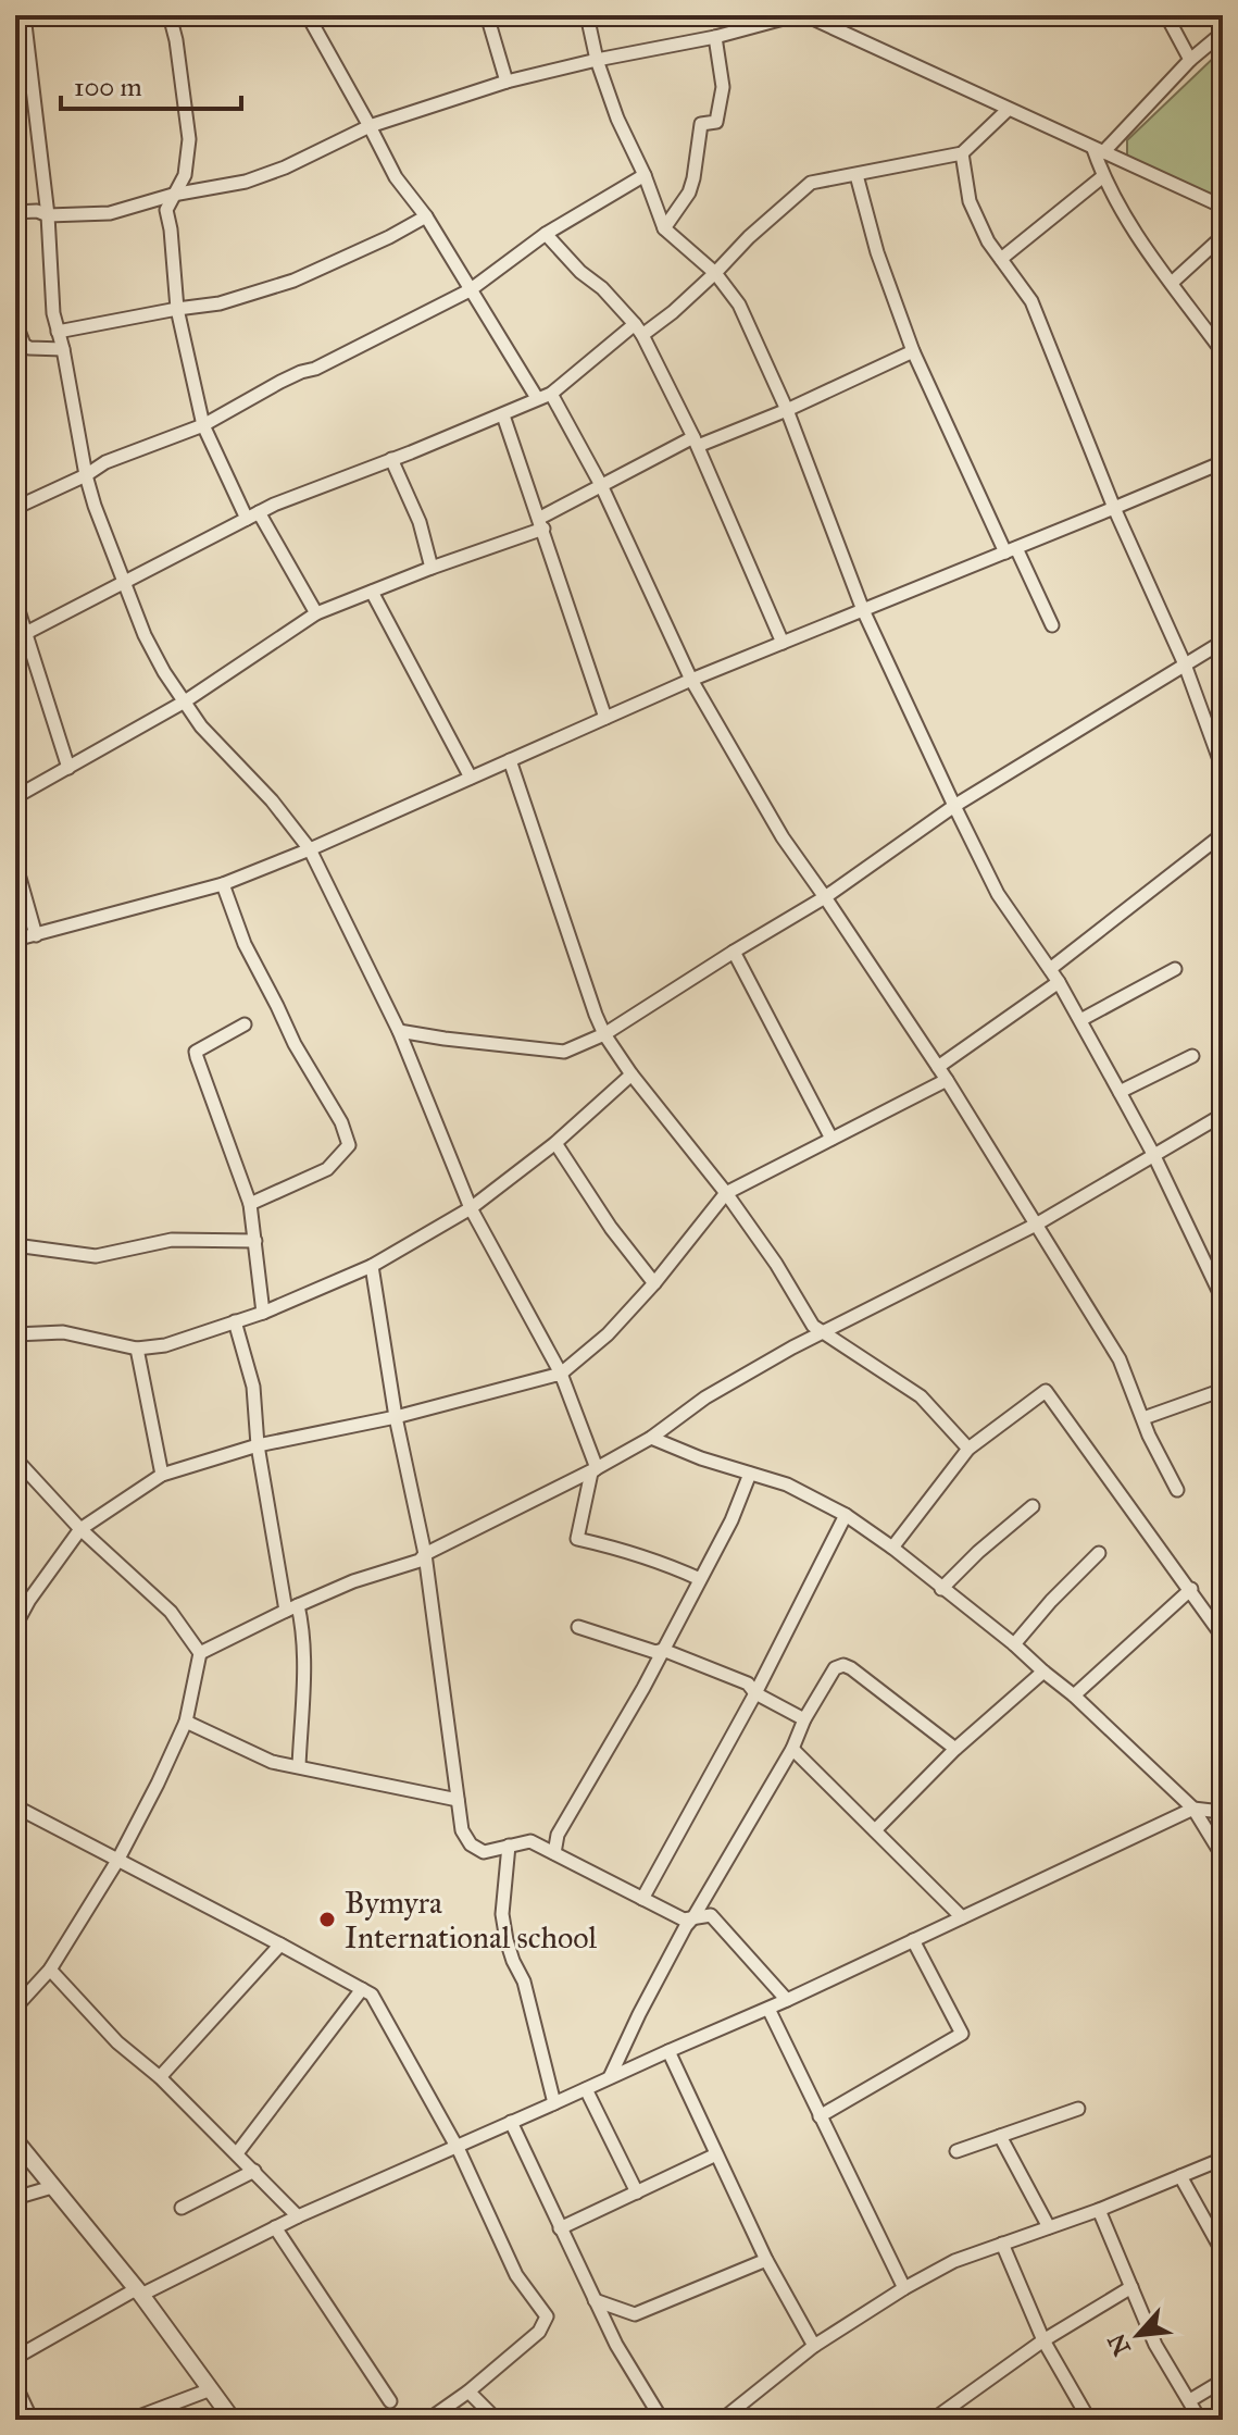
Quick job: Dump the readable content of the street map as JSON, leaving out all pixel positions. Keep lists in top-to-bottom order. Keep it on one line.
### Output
{"places":["Bymyra International school"],"scale_bar":"100 m","north":"bottom left"}
